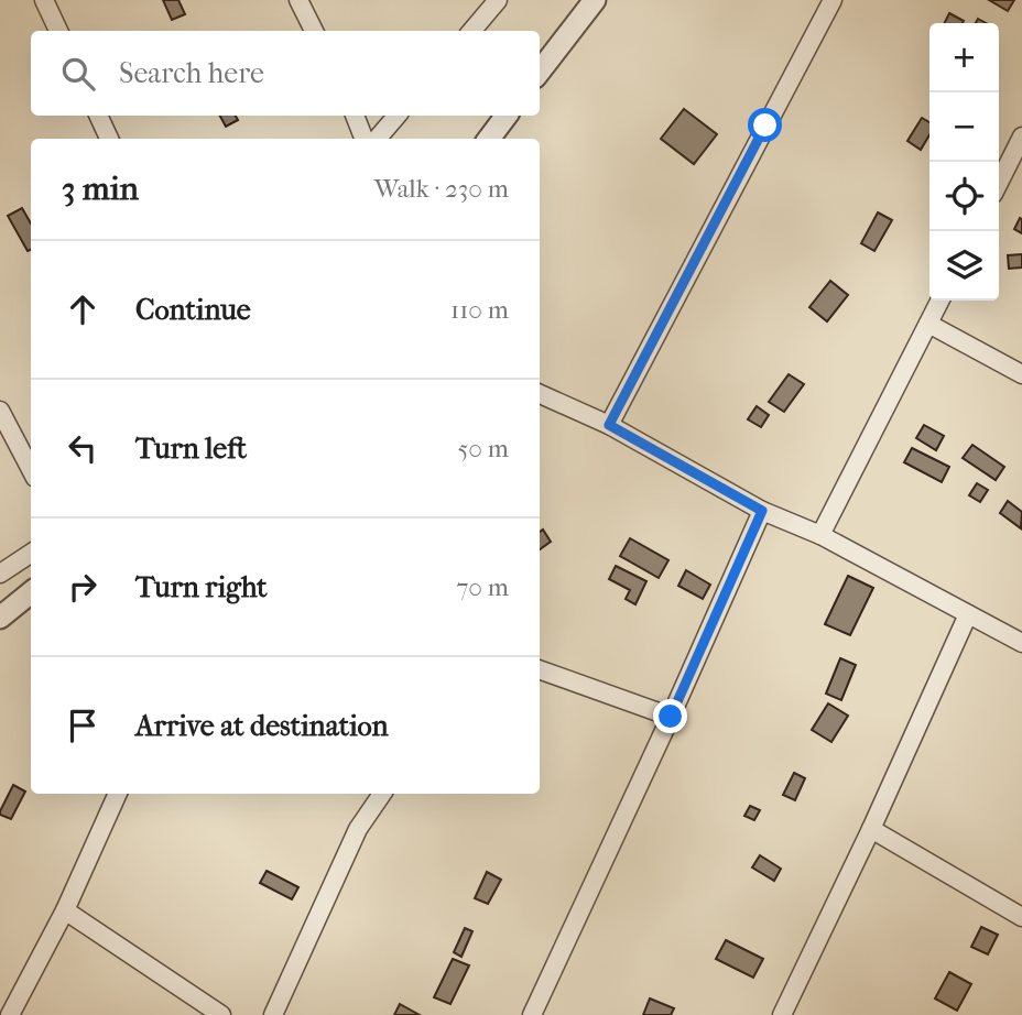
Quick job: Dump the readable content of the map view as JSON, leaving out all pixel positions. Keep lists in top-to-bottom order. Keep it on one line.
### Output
{"page":{"map_buttons":["+","−"],"search":"Search here","heading":["3 min","Walk · 230 m"],"list":[["Continue","110 m"],["Turn left","50 m"],["Turn right","70 m"],"Arrive at destination"]}}
